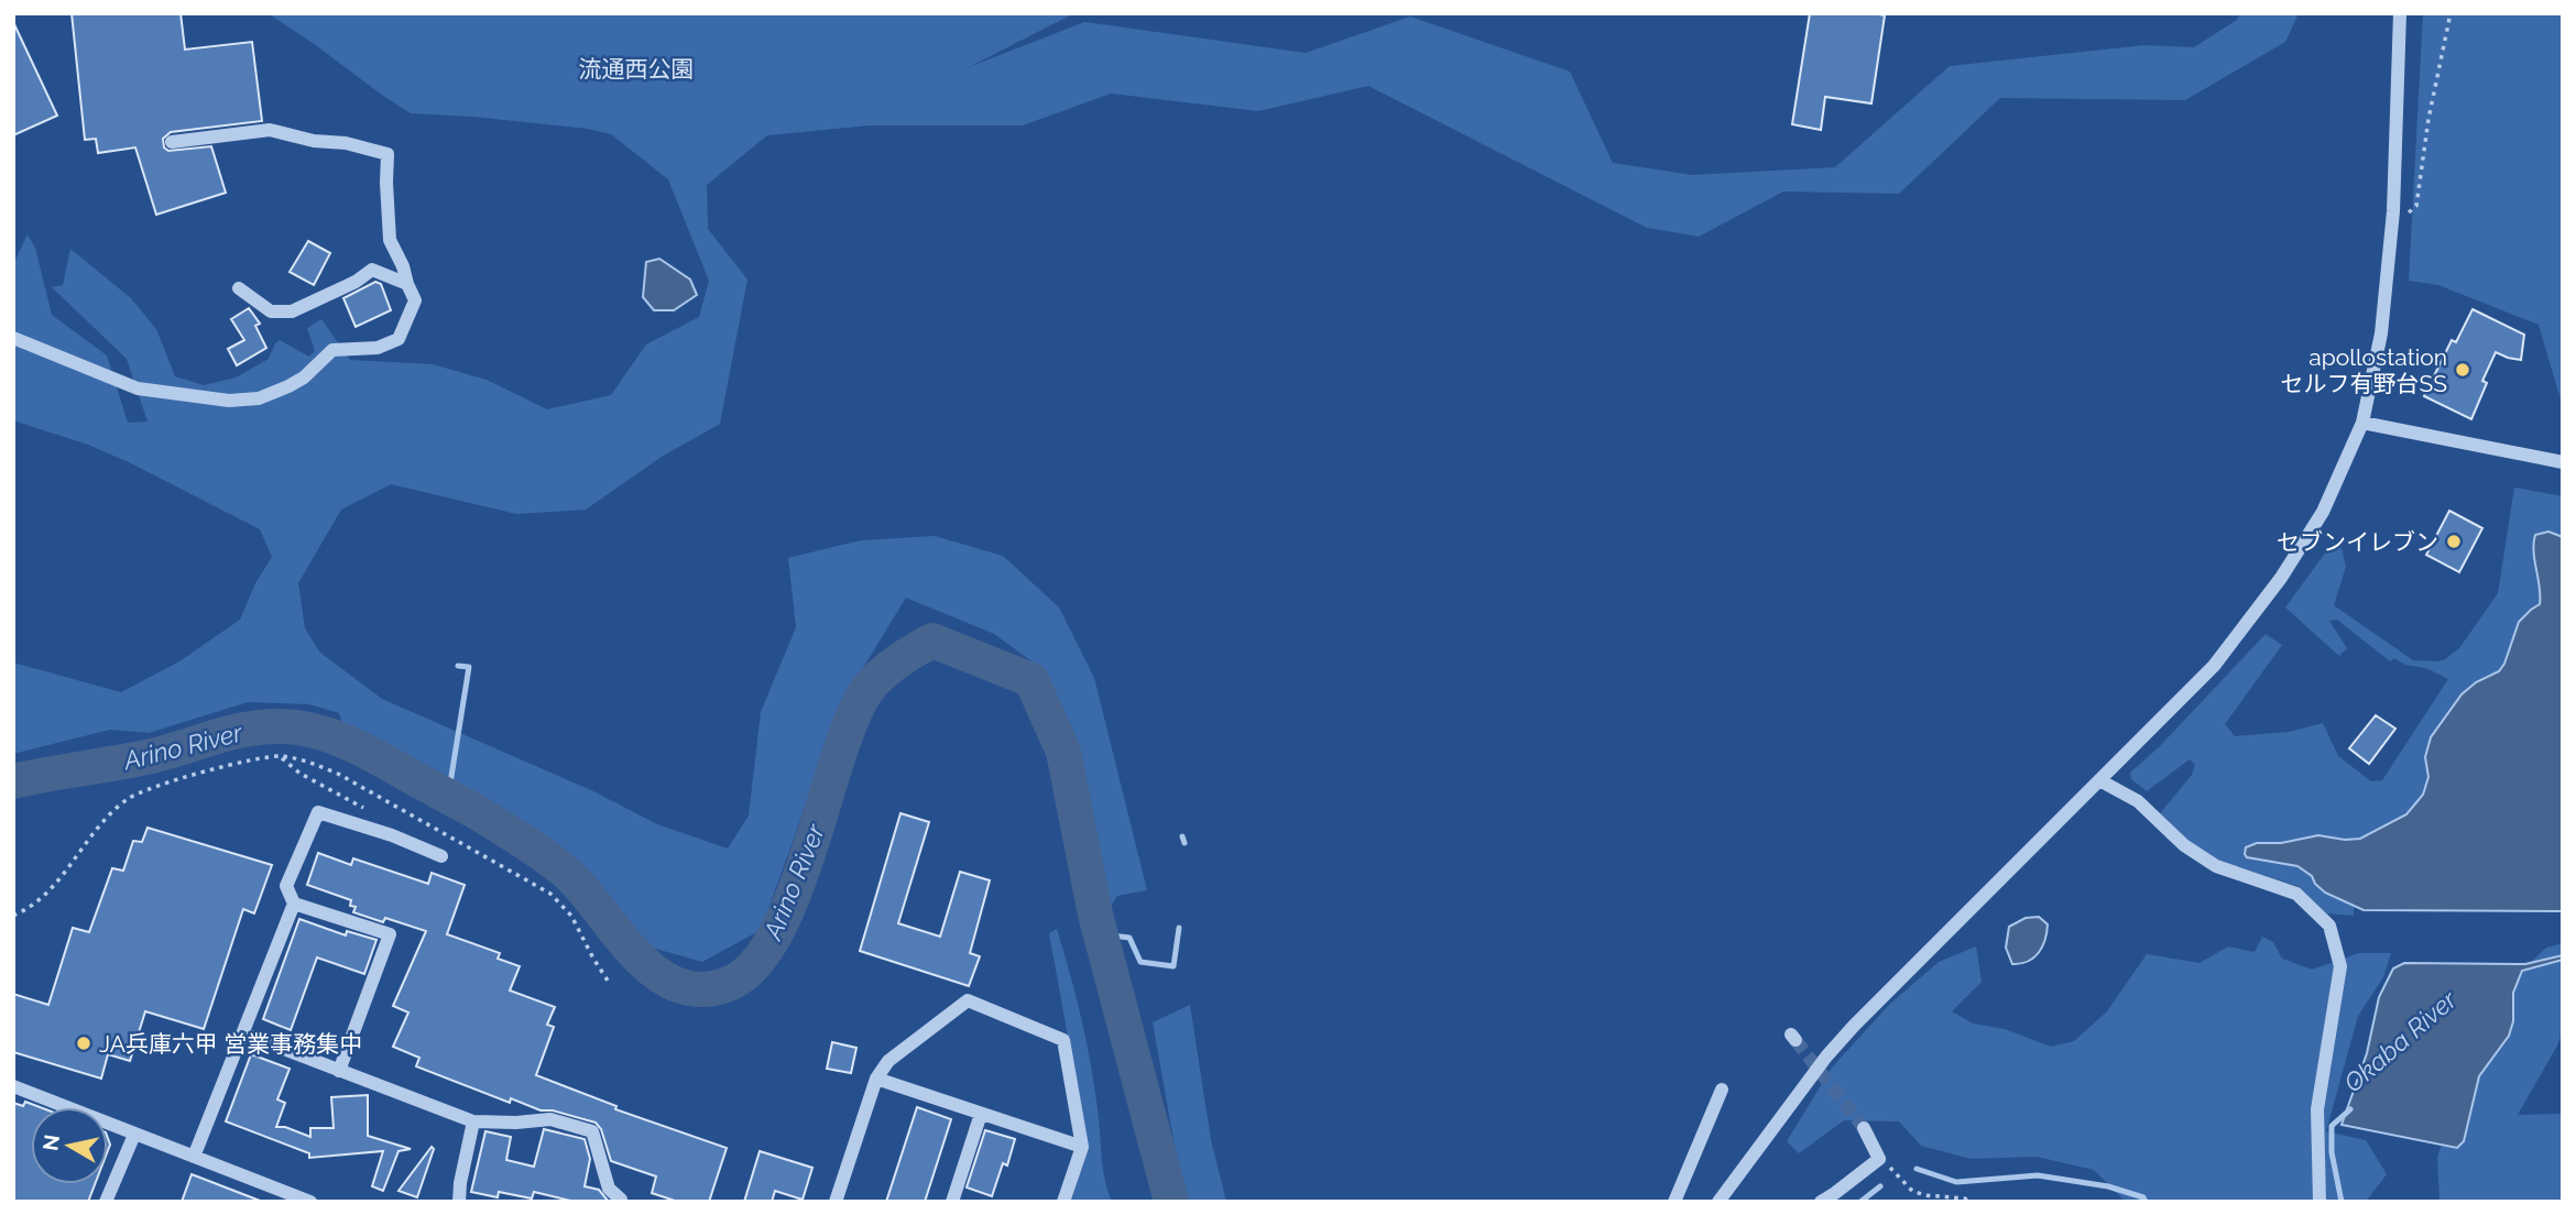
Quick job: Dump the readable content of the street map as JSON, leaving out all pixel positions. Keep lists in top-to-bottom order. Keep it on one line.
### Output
{"water":["Arino River","Okaba River"],"parks":["流通西公園"],"places":["apollostation セルフ有野台SS","セブンイレブン","JA兵庫六甲 営業事務集中"],"north":"left"}
